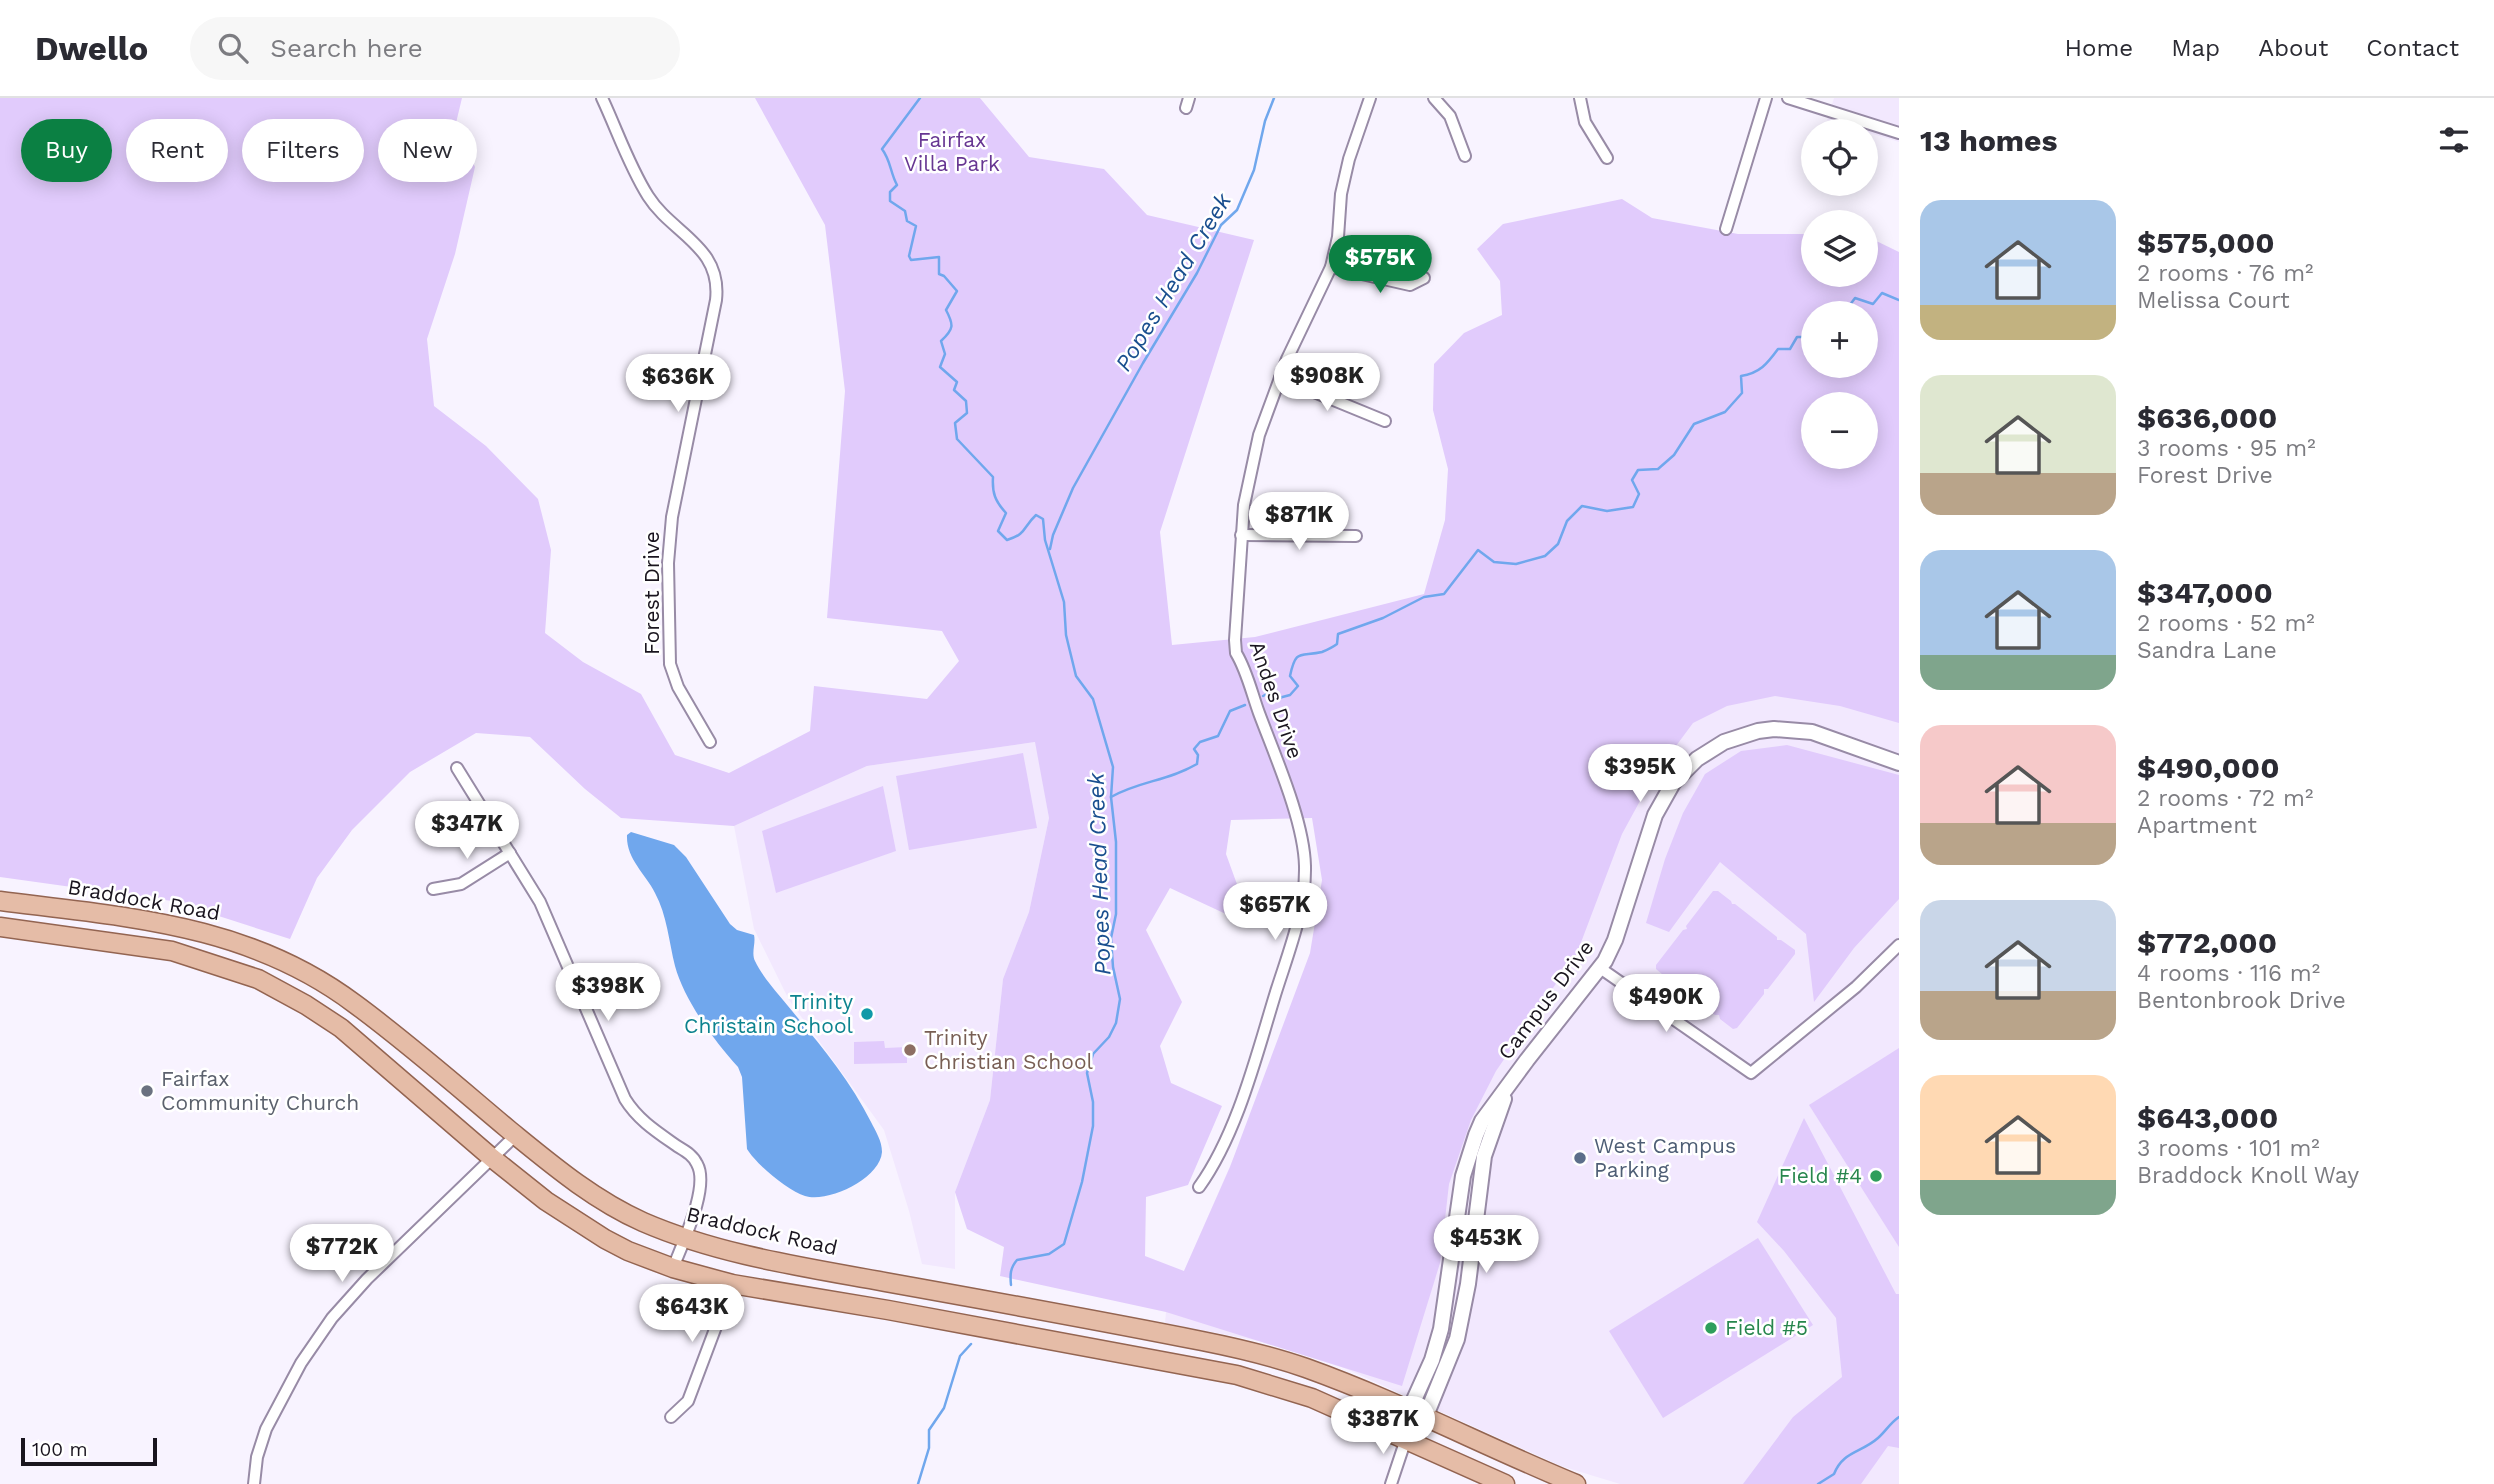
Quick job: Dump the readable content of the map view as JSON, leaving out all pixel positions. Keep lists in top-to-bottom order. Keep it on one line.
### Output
{"streets":{"main road":["Braddock Road"],"street":["Forest Drive","Andes Drive","Campus Drive"]},"crossings":[["Braddock Road","Campus Drive"]],"water":["Popes Head Creek"],"parks":["Fairfax Villa Park"],"places":["Trinity Christain School","Trinity Christian School","Fairfax Community Church","West Campus Parking","Field #4","Field #5"],"scale_bar":"100 m","page":{"header":"Dwello","search":"Search here","nav":["Home","Map","About","Contact"],"heading":"13 homes","map_buttons":["+","−"],"chip":["Buy","Rent","Filters","New"],"list":[{"name":"$575,000","note":"2 rooms · 76 m² · Melissa Court"},{"name":"$636,000","note":"3 rooms · 95 m² · Forest Drive"},{"name":"$347,000","note":"2 rooms · 52 m² · Sandra Lane"},{"name":"$490,000","note":"2 rooms · 72 m² · Apartment"},{"name":"$772,000","note":"4 rooms · 116 m² · Bentonbrook Drive"},{"name":"$643,000","note":"3 rooms · 101 m² · Braddock Knoll Way"}],"price":["$575K","$908K","$636K","$871K","$395K","$347K","$657K","$398K","$490K","$453K","$772K","$643K","$387K"],"scale":"100 m"}}
